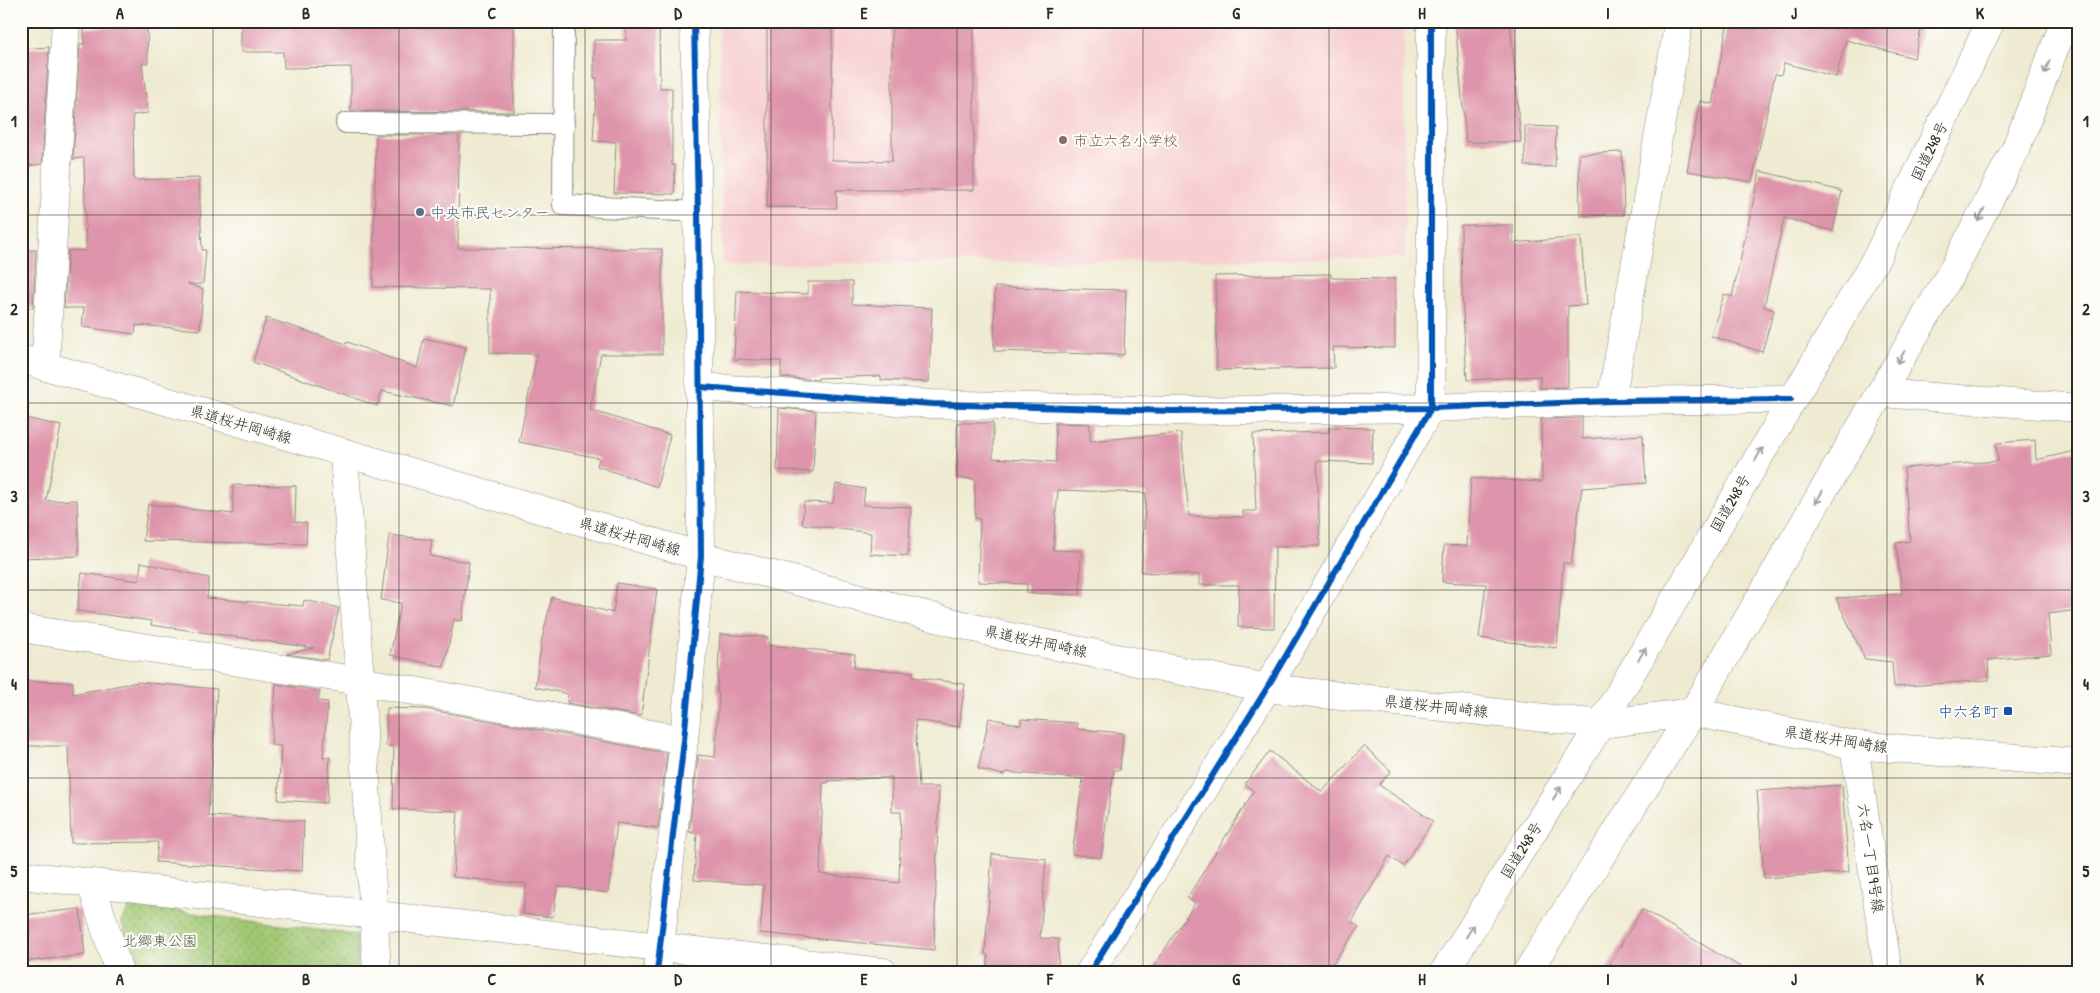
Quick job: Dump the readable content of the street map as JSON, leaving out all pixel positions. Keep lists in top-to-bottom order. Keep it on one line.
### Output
{"streets":{"main road":["国道248号","県道桜井岡崎線","六名一丁目9号線"]},"crossings":[["国道248号","県道桜井岡崎線"],["県道桜井岡崎線","六名一丁目9号線"]],"parks":["北郷東公園"],"places":{"other":["市立六名小学校","中央市民センター"],"transit":["中六名町"]},"grid":{"columns":["A","B","C","D","E","F","G","H","I","J","K"],"rows":["1","2","3","4","5"]}}
